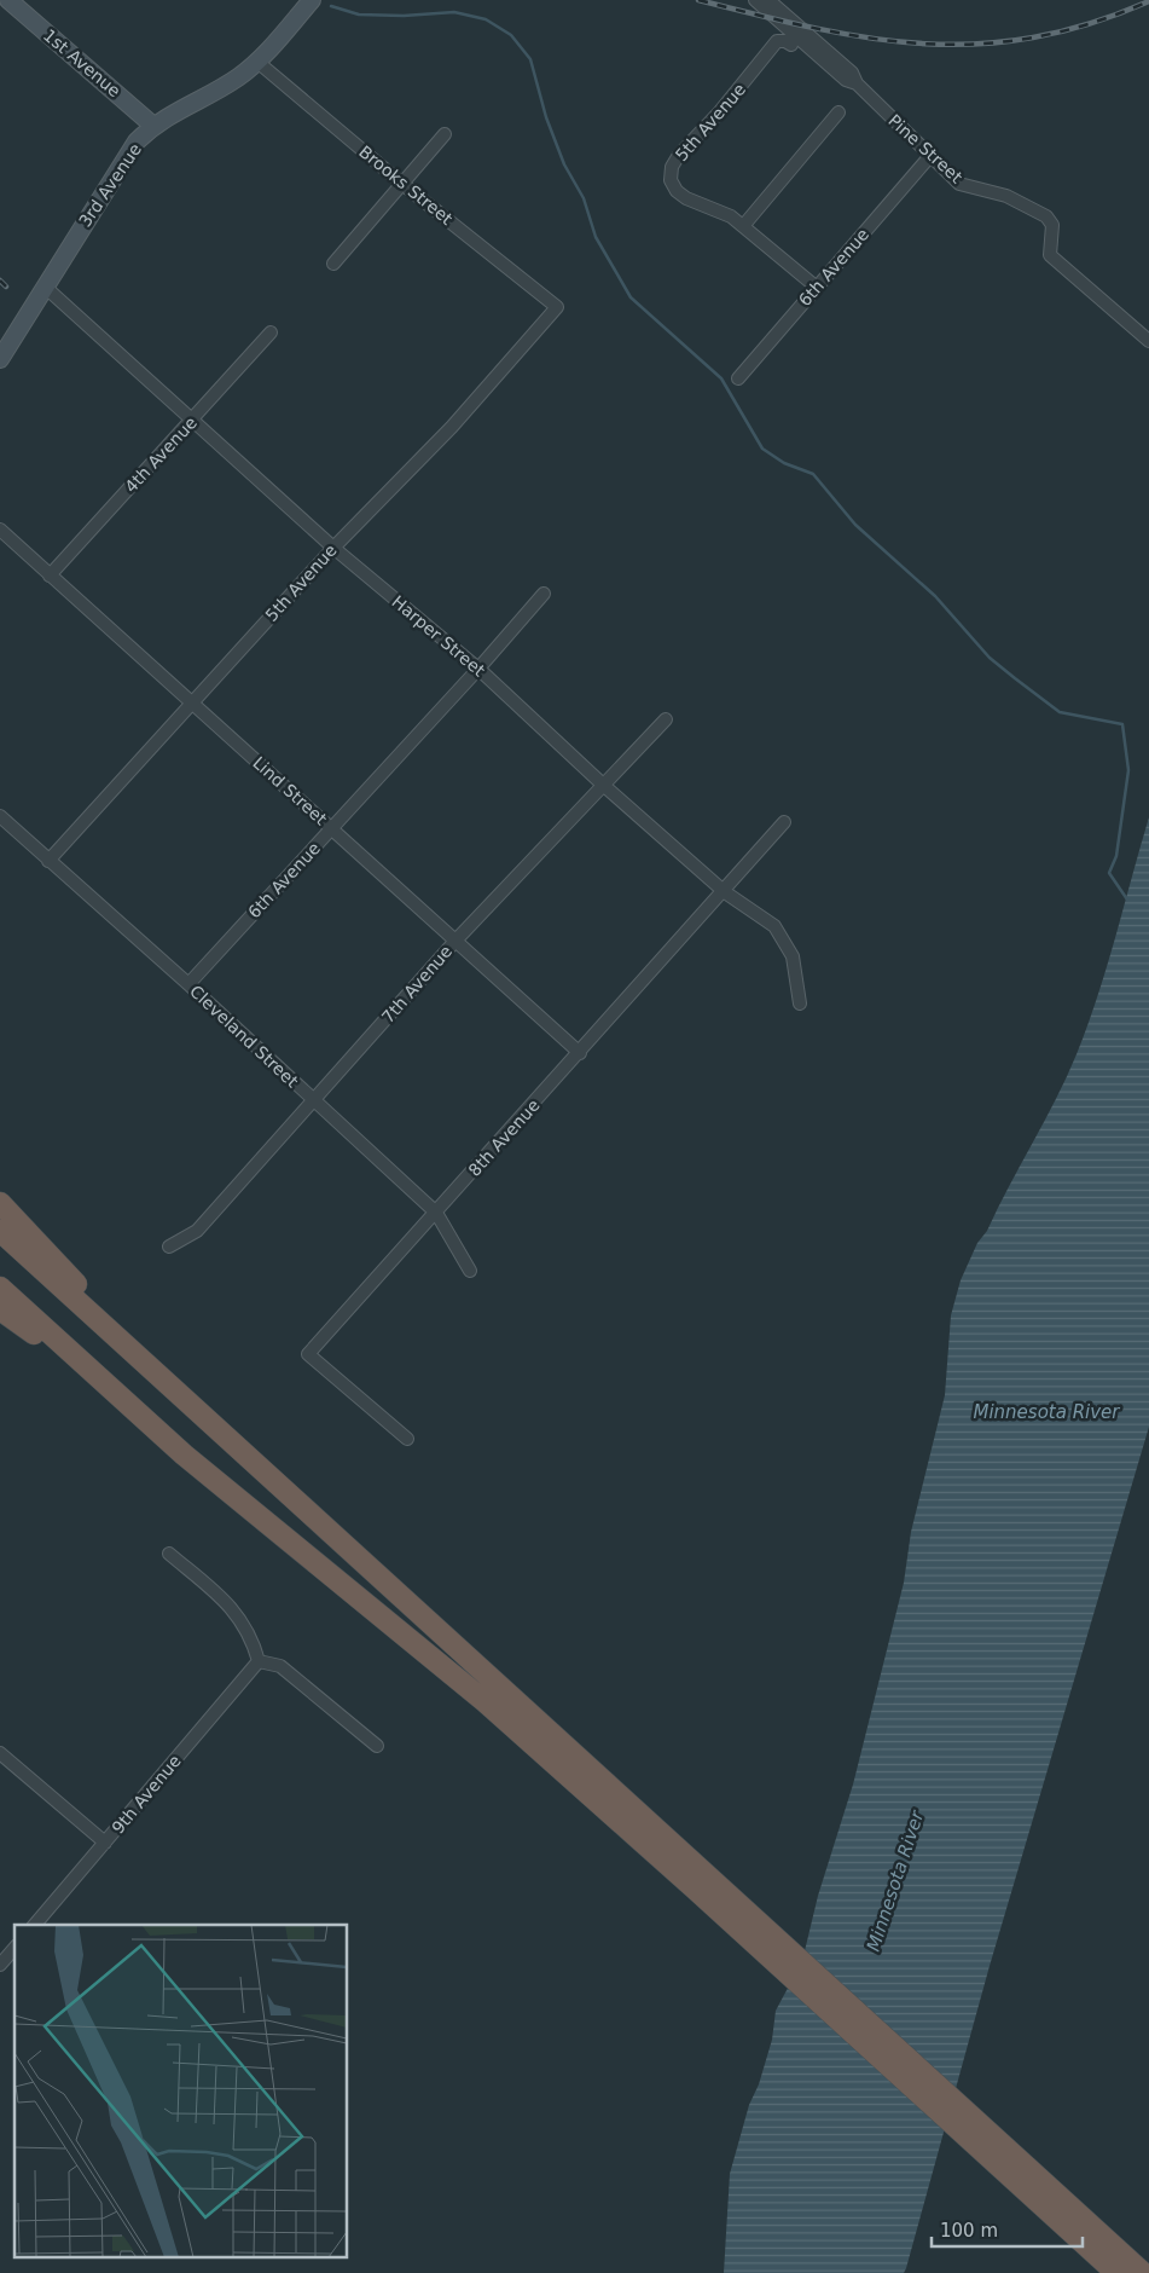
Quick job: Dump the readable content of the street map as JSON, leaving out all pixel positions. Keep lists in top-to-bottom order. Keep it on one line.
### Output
{"streets":{"street":["1st Avenue","5th Avenue","Pine Street","3rd Avenue","Brooks Street","6th Avenue","4th Avenue","Harper Street","Lind Street","7th Avenue","Cleveland Street","8th Avenue","9th Avenue"]},"crossings":[["1st Avenue","3rd Avenue"],["5th Avenue","Brooks Street"],["5th Avenue","6th Avenue"],["5th Avenue","Harper Street"],["5th Avenue","Lind Street"],["5th Avenue","Cleveland Street"],["Pine Street","6th Avenue"],["3rd Avenue","Brooks Street"],["3rd Avenue","Harper Street"],["6th Avenue","Harper Street"],["6th Avenue","Lind Street"],["6th Avenue","Cleveland Street"],["4th Avenue","Harper Street"],["4th Avenue","Lind Street"],["Harper Street","7th Avenue"],["Harper Street","8th Avenue"],["Lind Street","7th Avenue"],["Lind Street","8th Avenue"],["7th Avenue","Cleveland Street"],["Cleveland Street","8th Avenue"]],"water":["Minnesota River"],"scale_bar":"100 m"}
